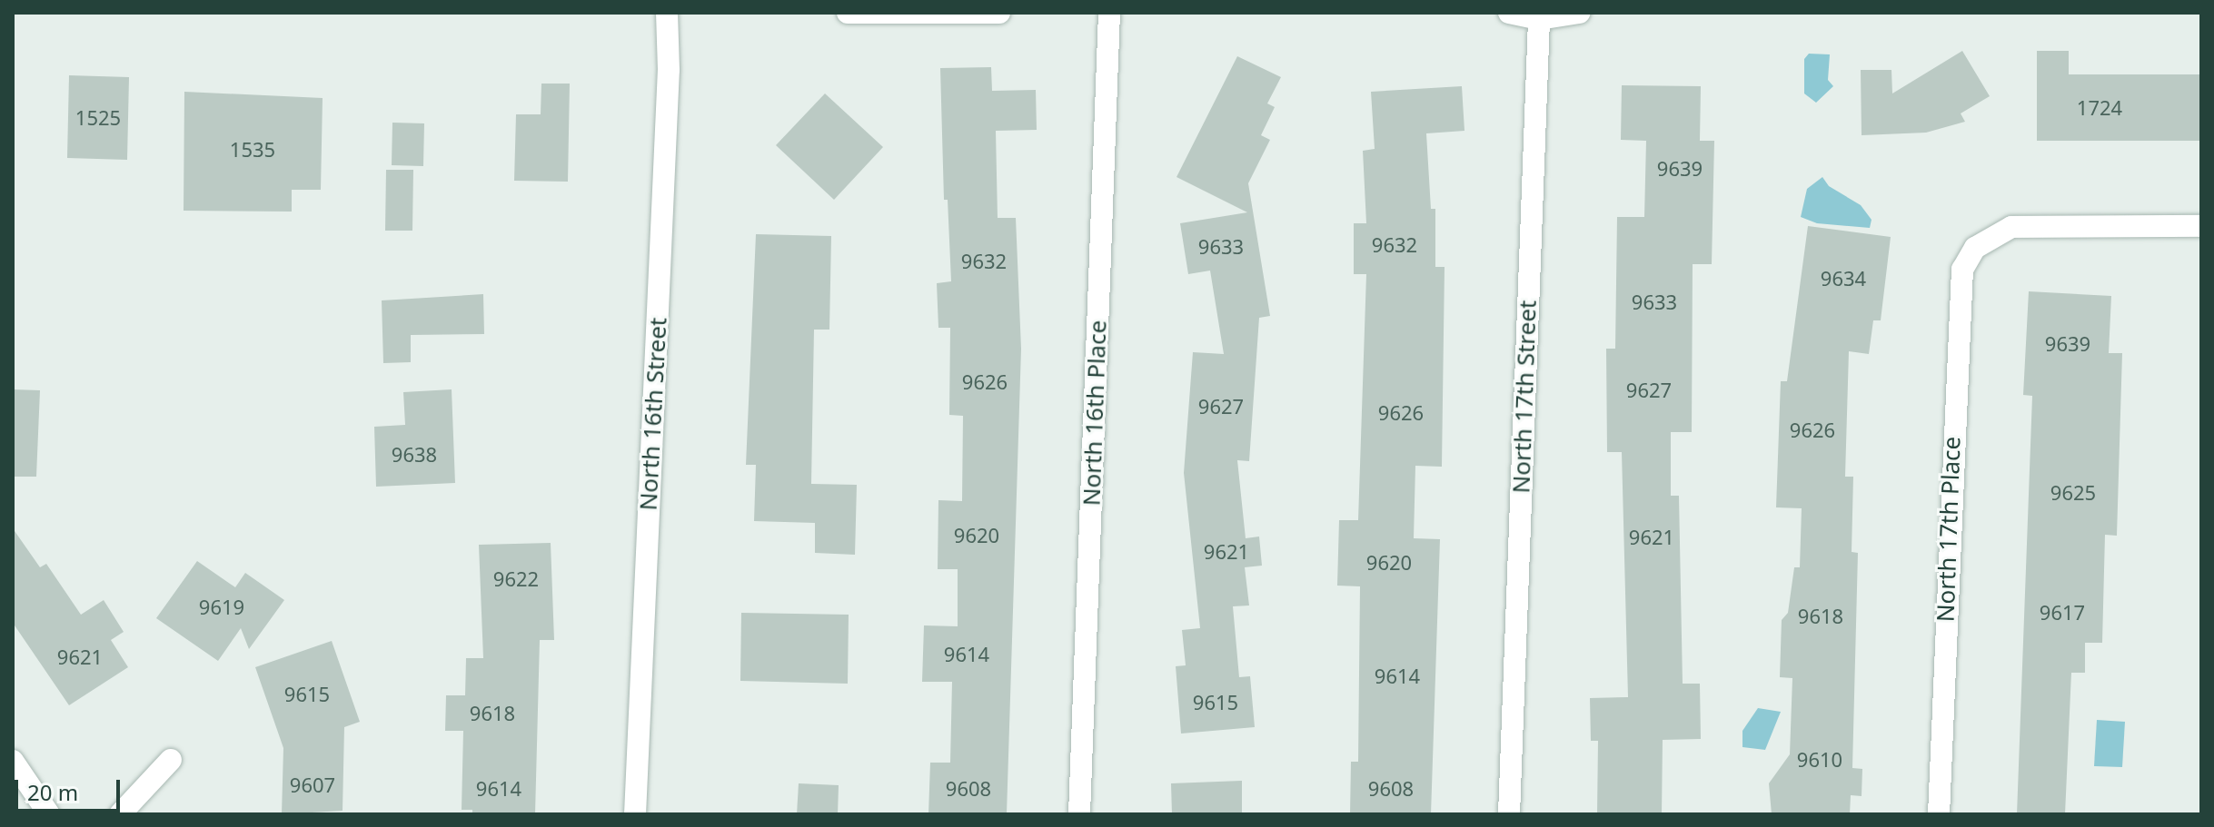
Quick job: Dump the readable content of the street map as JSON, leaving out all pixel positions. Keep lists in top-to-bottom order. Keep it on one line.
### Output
{"streets":{"street":["North 17th Street","North 16th Place","North 16th Street","North 17th Place"]},"house_numbers":["1724","1525","1535","9639","9632","9633","9632","9634","9633","9639","9626","9627","9627","9626","9626","9638","9625","9620","9621","9621","9620","9622","9619","9617","9618","9614","9621","9614","9615","9615","9618","9610","9607","9614","9608","9608"],"scale_bar":"20 m"}
